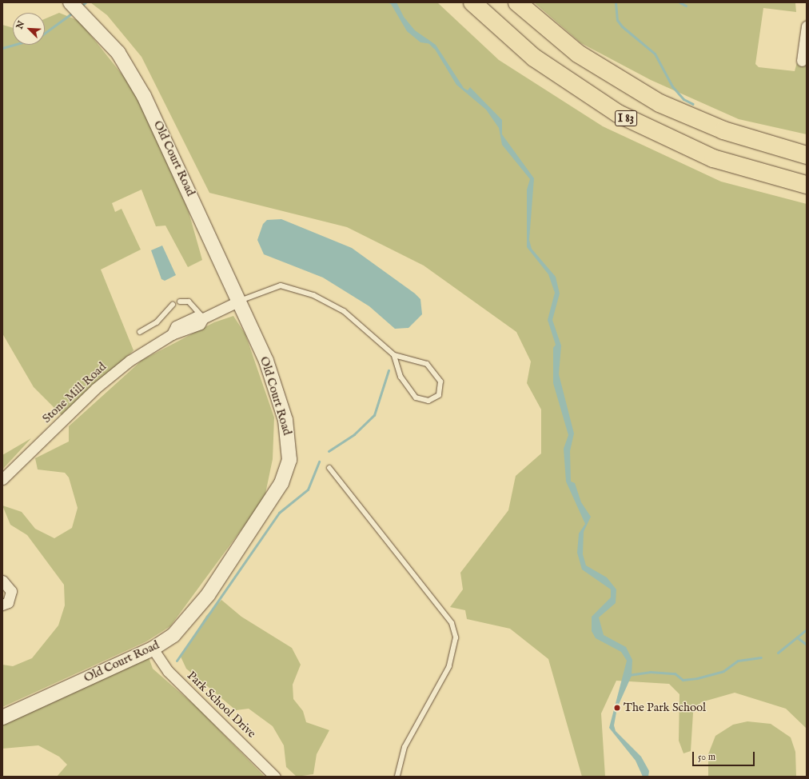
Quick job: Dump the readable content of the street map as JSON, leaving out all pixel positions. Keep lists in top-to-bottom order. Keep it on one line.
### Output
{"streets":{"highway":["I 83"],"main road":["Old Court Road"],"street":["Stone Mill Road","Park School Drive"]},"crossings":[["Old Court Road","Stone Mill Road"],["Old Court Road","Park School Drive"]],"places":["The Park School"],"scale_bar":"50 m","north":"top left"}
